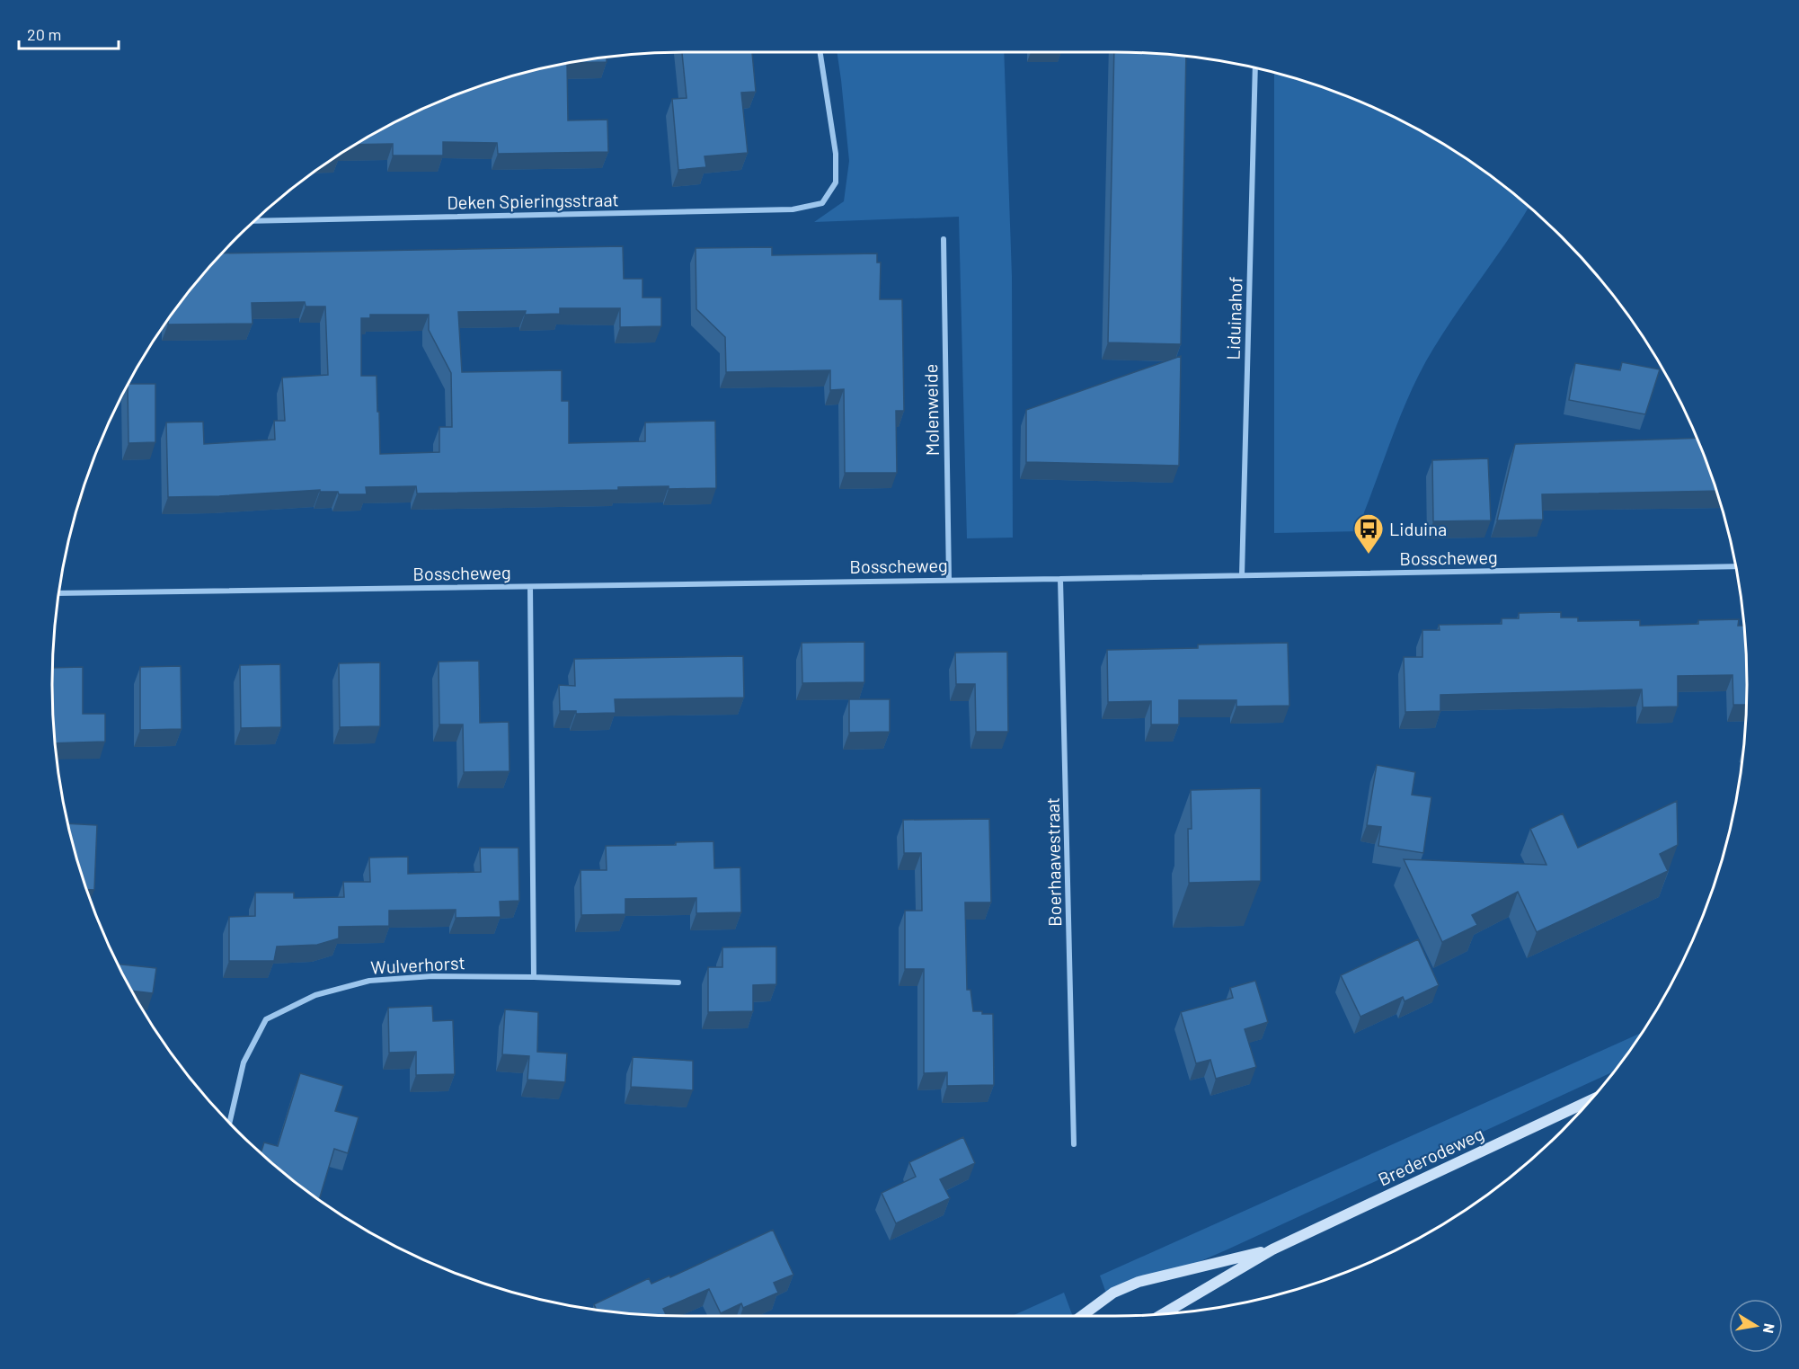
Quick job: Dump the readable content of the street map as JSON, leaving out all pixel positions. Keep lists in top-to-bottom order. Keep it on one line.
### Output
{"streets":{"main road":["Brederodeweg"],"street":["Deken Spieringsstraat","Liduinahof","Molenweide","Bosscheweg","Boerhaavestraat","Wulverhorst"]},"crossings":[["Liduinahof","Bosscheweg"],["Molenweide","Bosscheweg"],["Bosscheweg","Boerhaavestraat"]],"places":{"bus stop":["Liduina"]},"scale_bar":"20 m","north":"right"}
